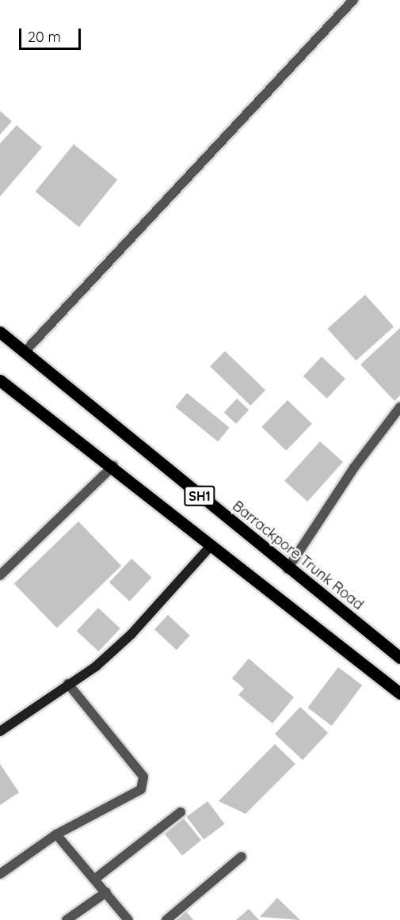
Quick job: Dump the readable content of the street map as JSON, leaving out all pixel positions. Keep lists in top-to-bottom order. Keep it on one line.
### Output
{"streets":{"main road":["SH1","Barrackpore Trunk Road"]},"scale_bar":"20 m"}
